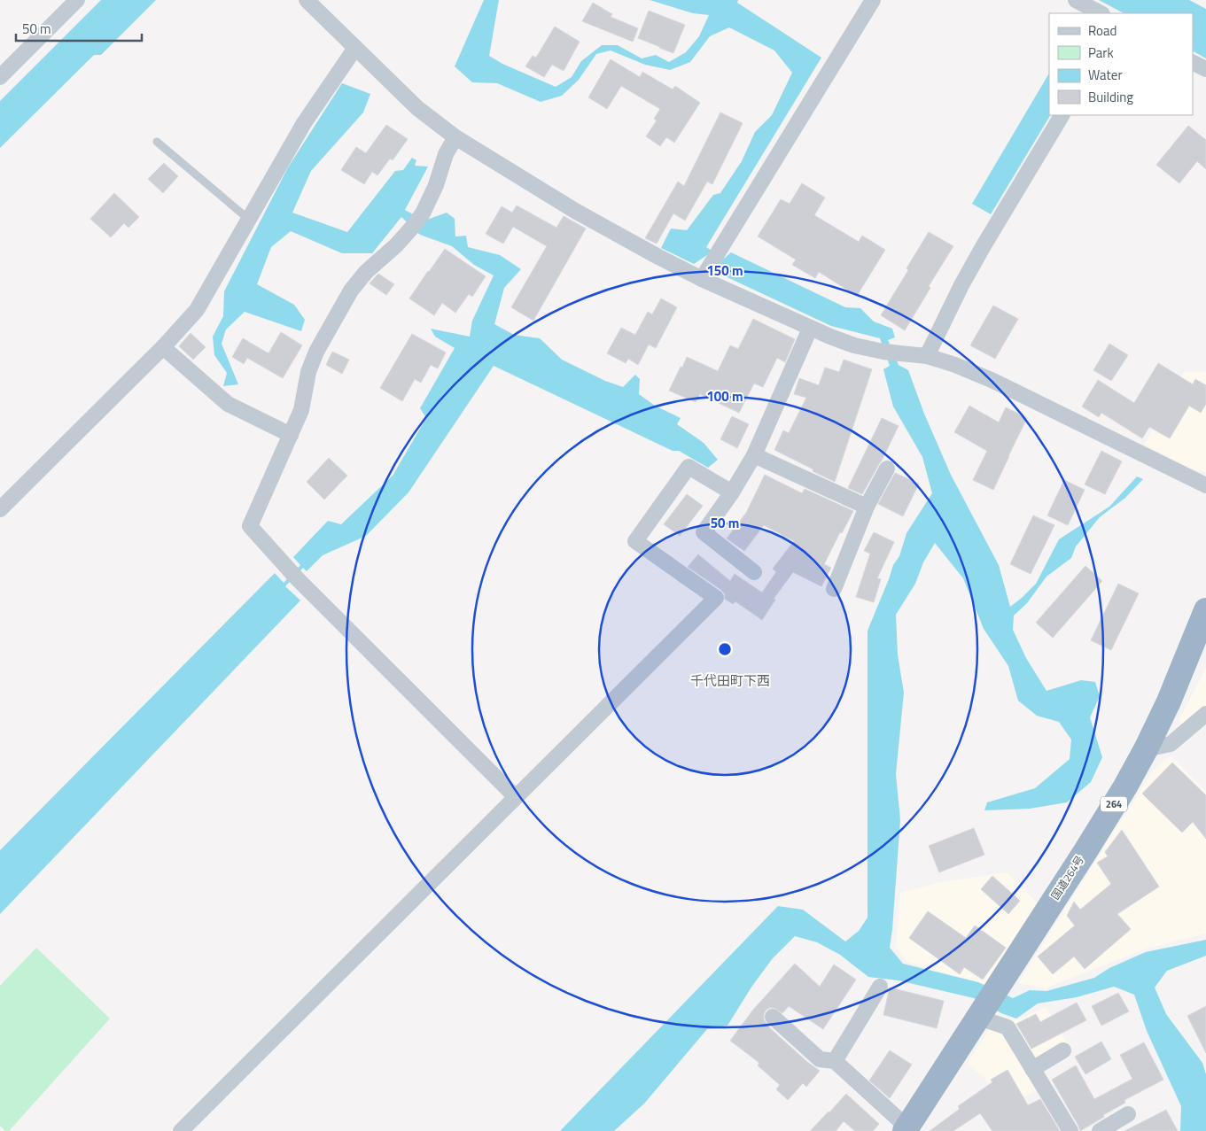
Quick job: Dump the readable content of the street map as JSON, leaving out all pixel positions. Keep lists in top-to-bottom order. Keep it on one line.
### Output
{"streets":{"highway":["264","国道264号"]},"districts":["千代田町下西"],"legend":["Road","Park","Water","Building"],"scale_bar":"50 m","rings":["150 m","100 m","50 m"]}
